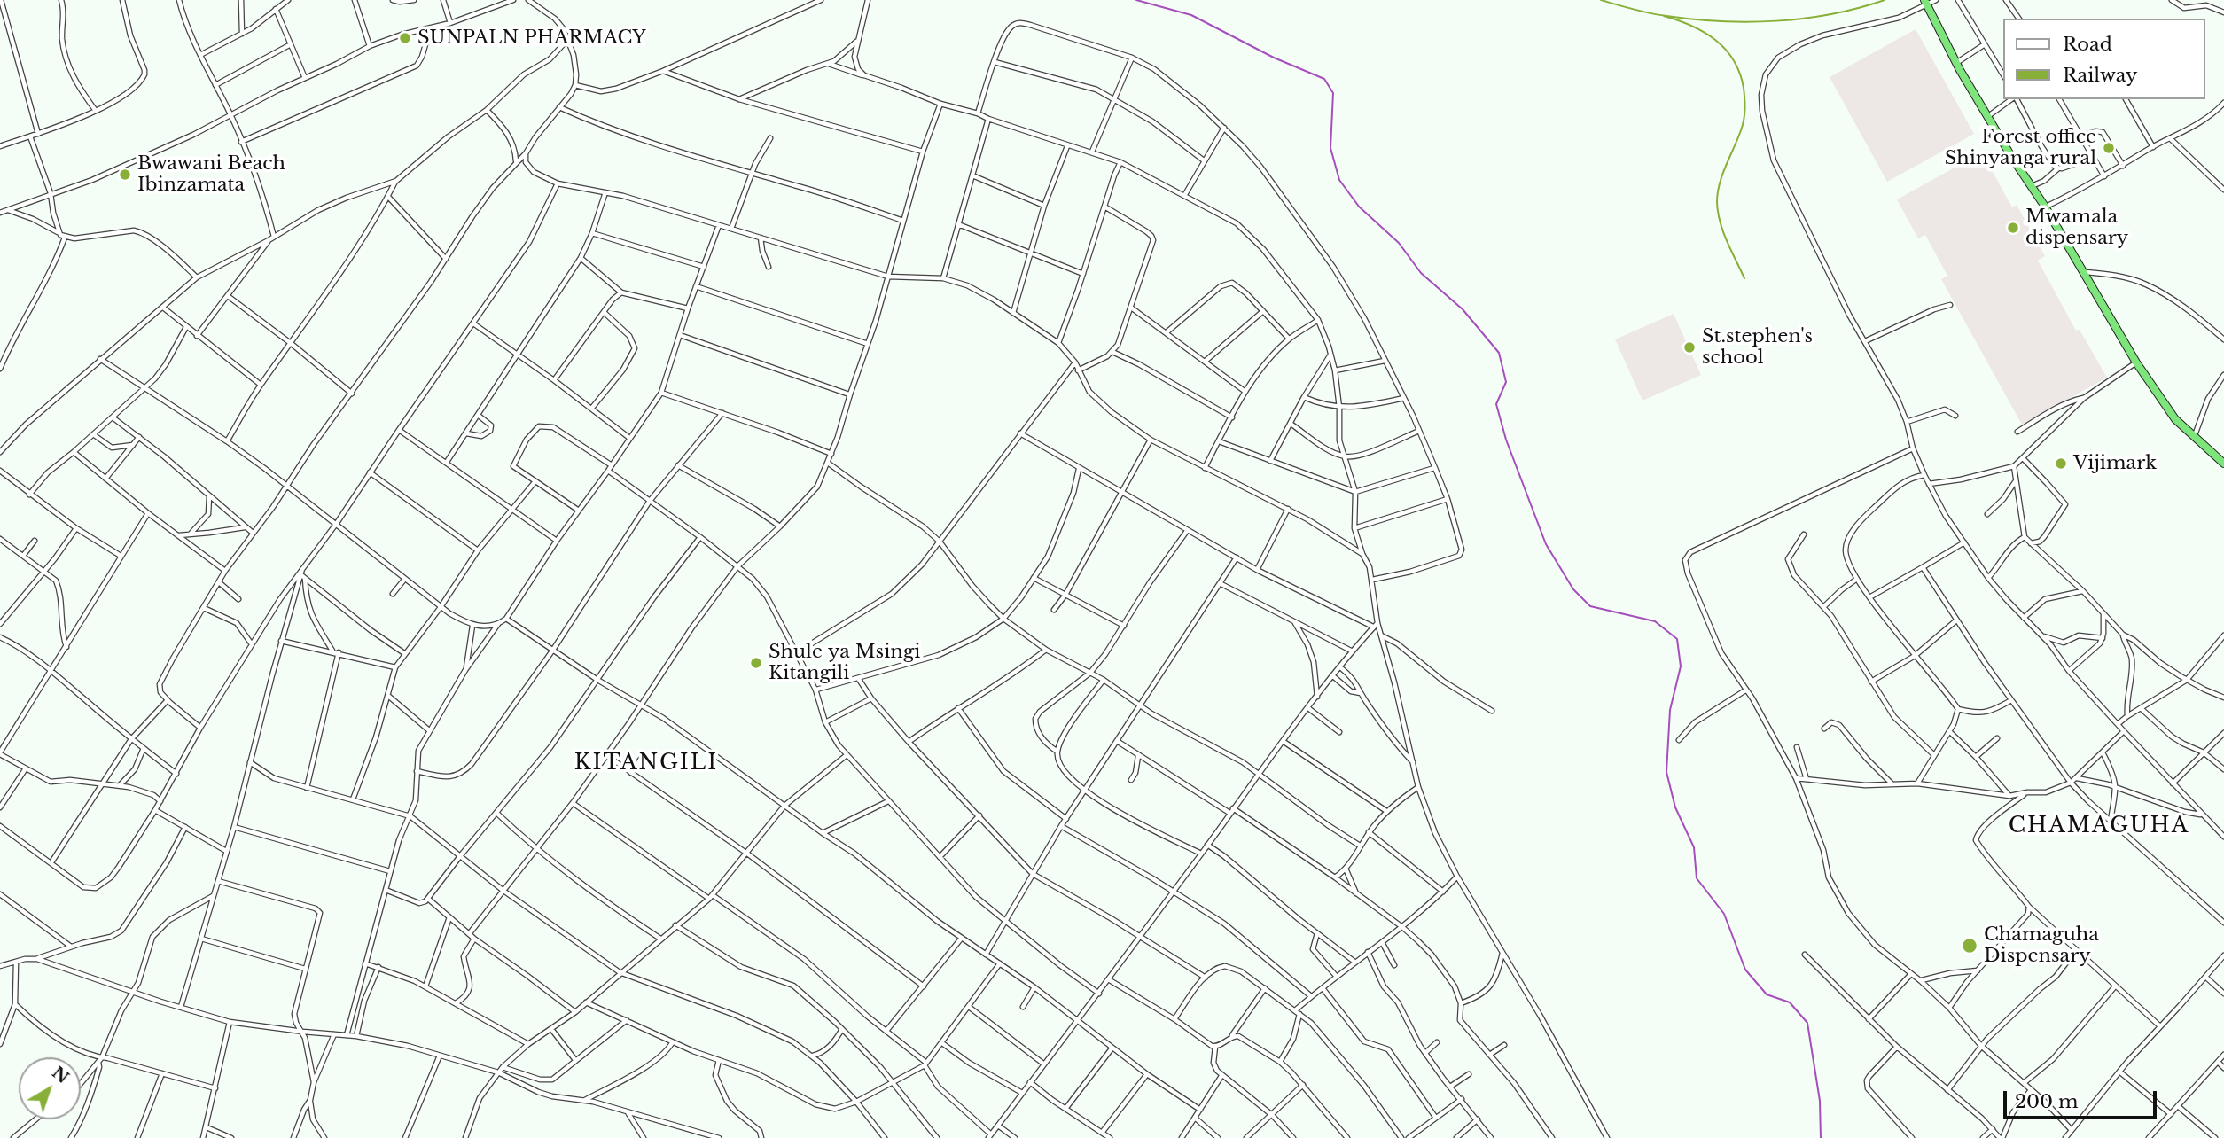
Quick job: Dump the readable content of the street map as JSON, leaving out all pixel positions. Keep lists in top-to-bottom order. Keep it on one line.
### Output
{"districts":["KITANGILI","CHAMAGUHA"],"places":["SUNPALN PHARMACY","Forest office Shinyanga rural","Bwawani Beach Ibinzamata","Mwamala dispensary","St.stephen's school","Vijimark","Shule ya Msingi Kitangili","Chamaguha Dispensary"],"legend":["Road","Railway"],"scale_bar":"200 m","north":"top right"}
